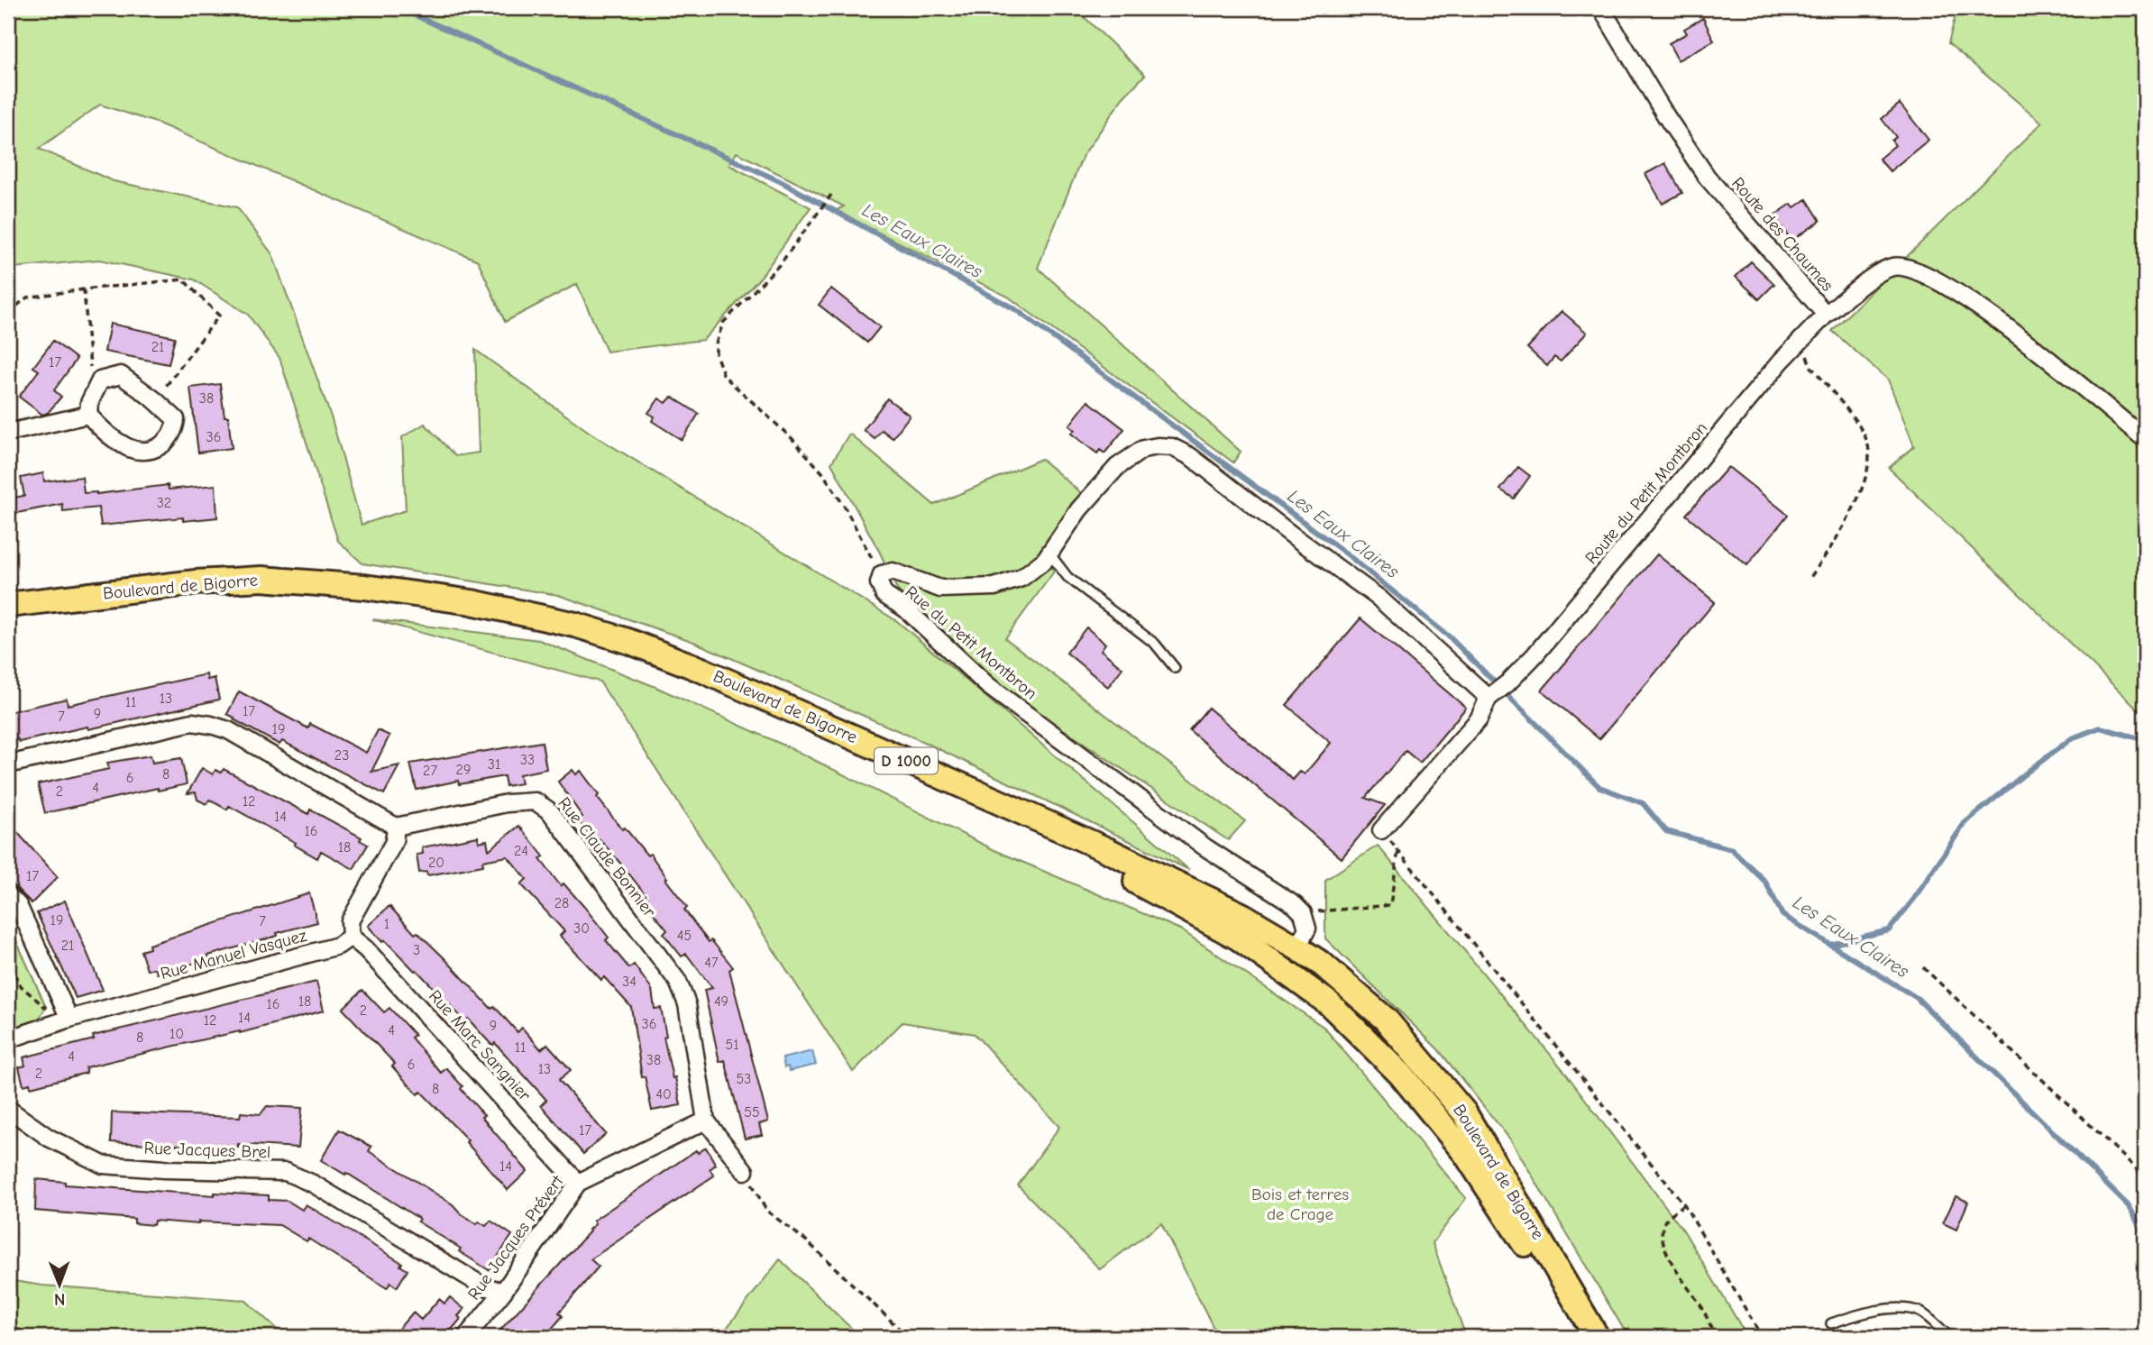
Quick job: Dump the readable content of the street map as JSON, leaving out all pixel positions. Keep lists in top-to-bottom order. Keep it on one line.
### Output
{"streets":{"main road":["Boulevard de Bigorre","D 1000"],"street":["Route des Chaumes","Route du Petit Montbron","Rue du Petit Montbron","Rue Claude Bonnier","Rue Manuel Vasquez","Rue Marc Sangnier","Rue Jacques Brel","Rue Jacques Prévert"]},"crossings":[["Route des Chaumes","Route du Petit Montbron"],["Rue Claude Bonnier","Rue Jacques Prévert"],["Rue Manuel Vasquez","Rue Marc Sangnier"],["Rue Marc Sangnier","Rue Jacques Prévert"],["Rue Jacques Brel","Rue Jacques Prévert"]],"water":["Les Eaux Claires"],"parks":["Bois et terres de Crage"],"house_numbers":["21","17","38","36","32","13","11","17","9","7","19","23","33","31","29","27","8","6","4","2","12","14","16","18","24","20","17","28","19","7","1","30","45","21","3","47","34","18","49","16","2","14","12","36","9","4","10","8","51","11","4","38","6","13","2","53","8","40","55","17","14"],"north":"bottom"}
